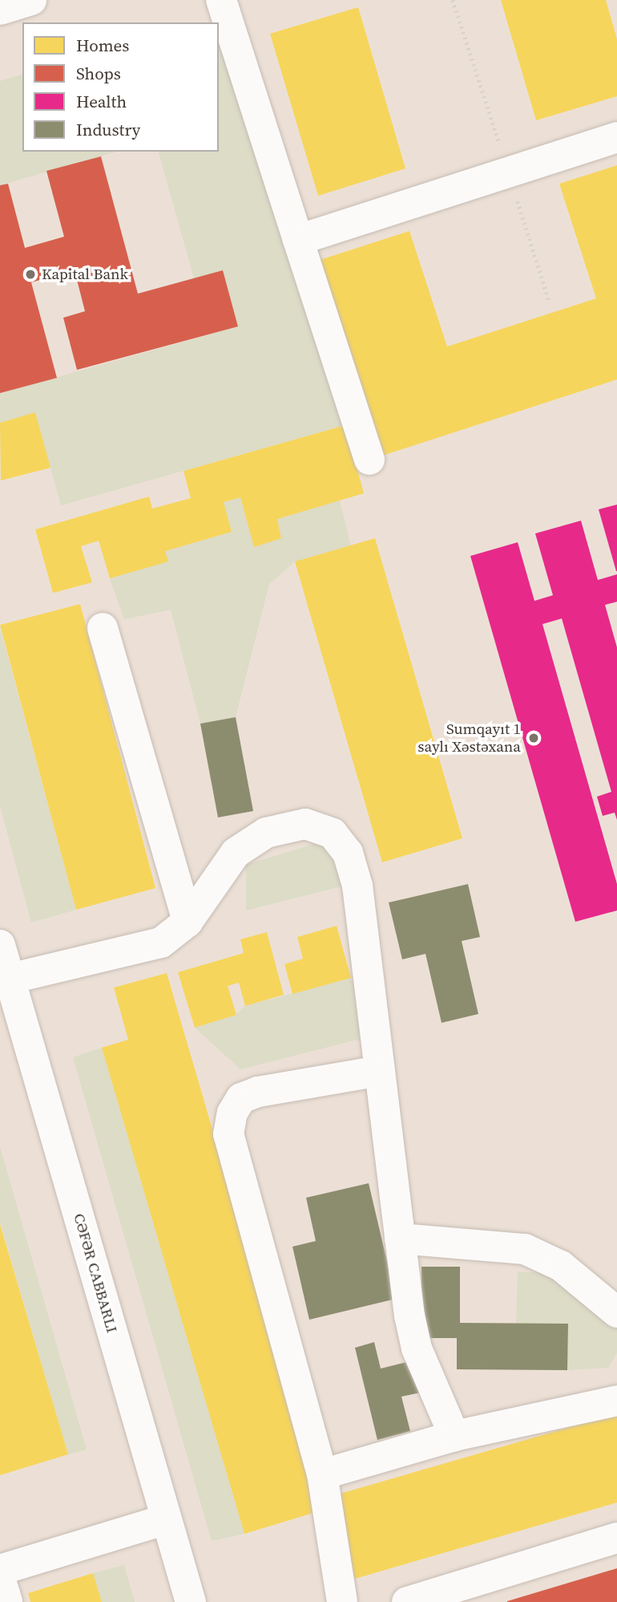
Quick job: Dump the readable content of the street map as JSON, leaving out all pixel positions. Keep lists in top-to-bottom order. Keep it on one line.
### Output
{"places":["Kapital Bank","Sumqayıt 1 saylı Xəstəxana"],"legend":["Homes","Shops","Health","Industry"]}
